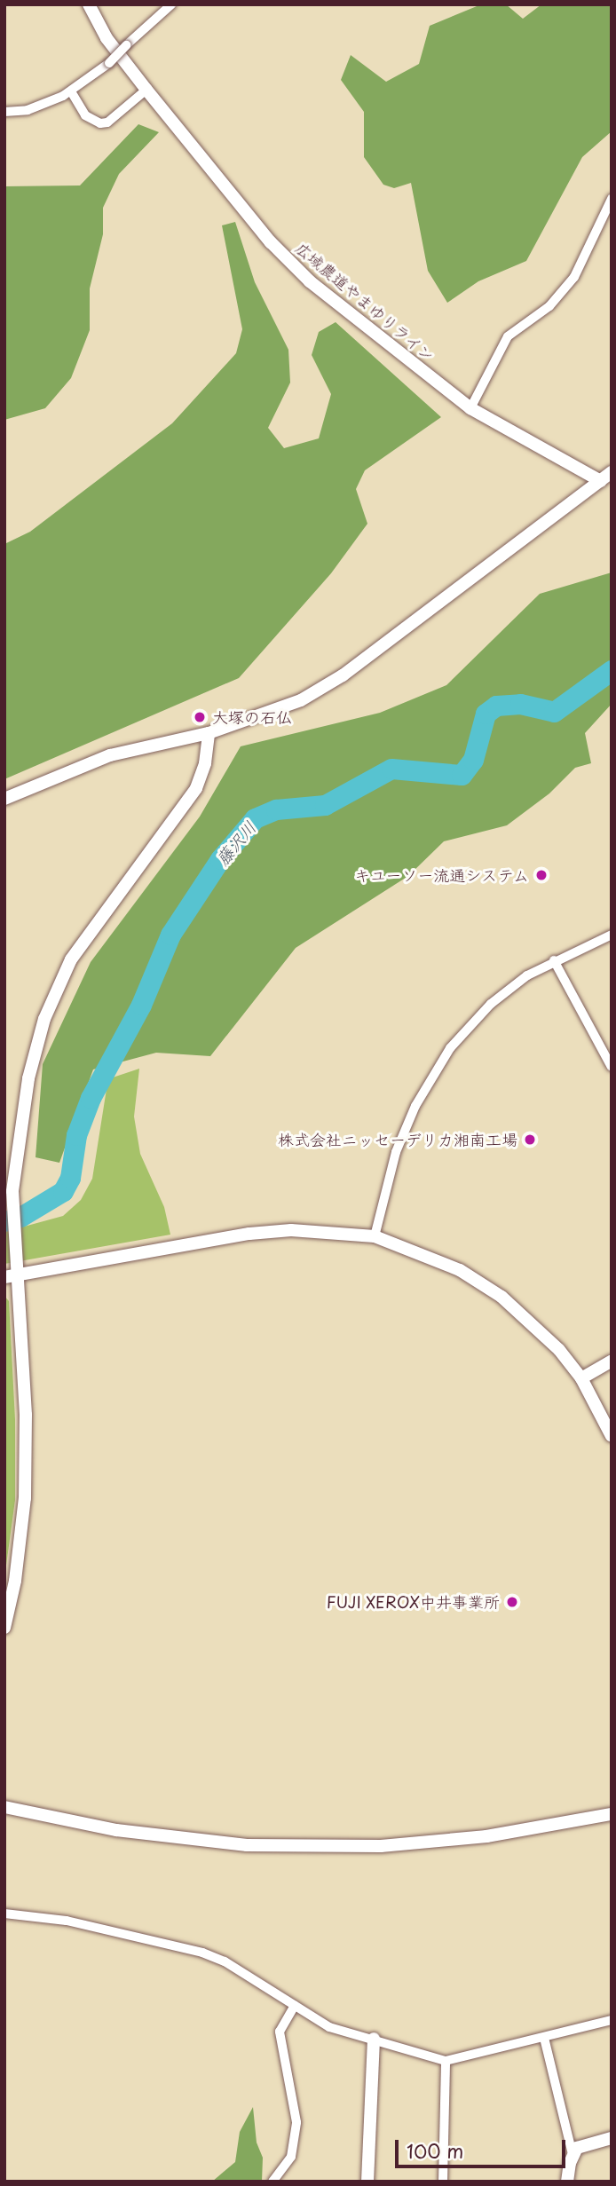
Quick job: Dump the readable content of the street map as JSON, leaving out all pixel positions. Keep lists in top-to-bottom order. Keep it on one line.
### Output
{"streets":{"street":["広域農道やまゆりライン"]},"water":["藤沢川"],"places":["大塚の石仏","キユーソー流通システム","株式会社ニッセーデリカ湘南工場","FUJI XEROX中井事業所"],"scale_bar":"100 m"}
